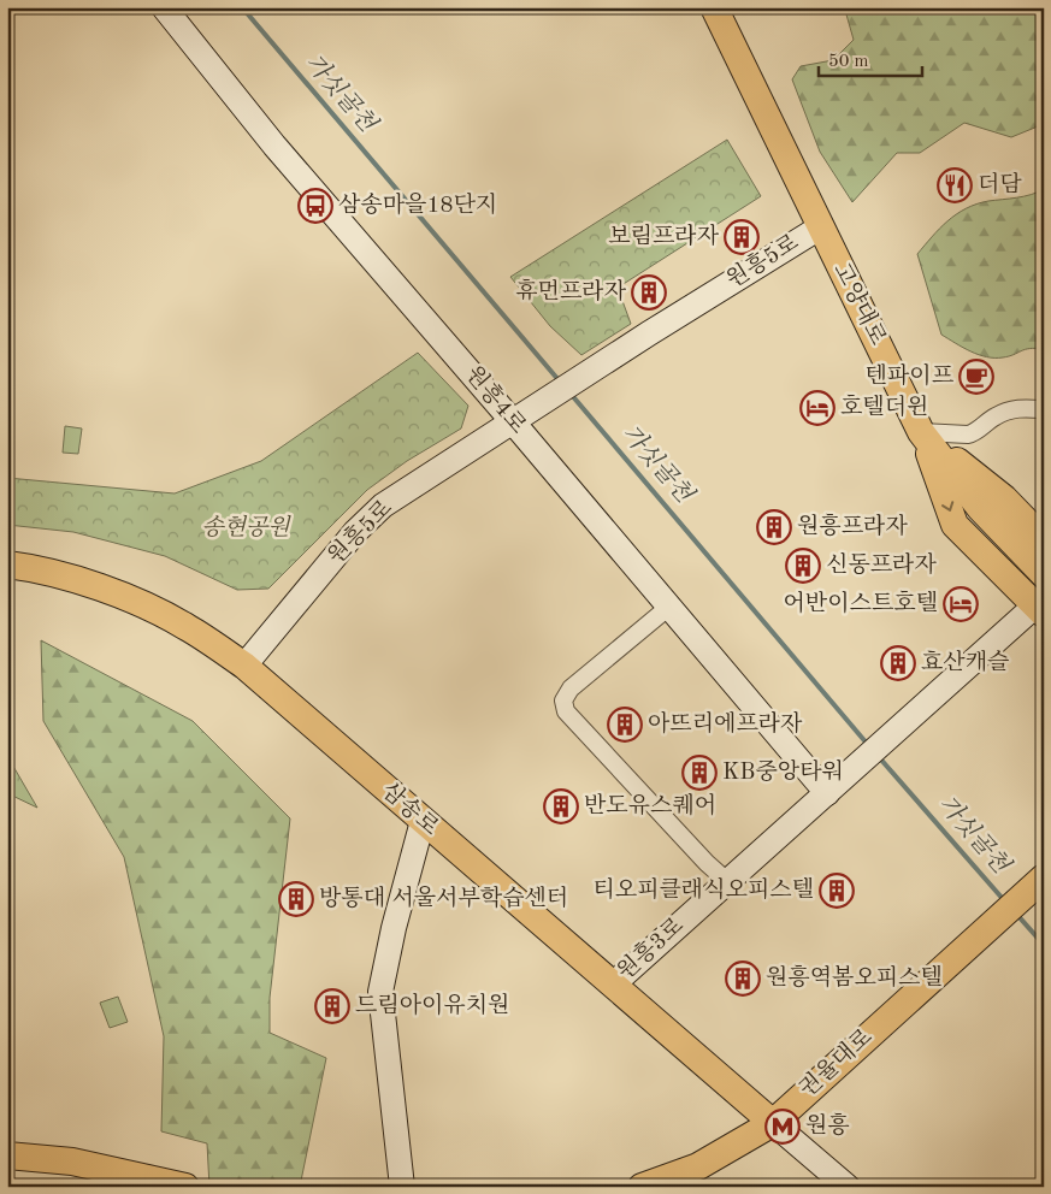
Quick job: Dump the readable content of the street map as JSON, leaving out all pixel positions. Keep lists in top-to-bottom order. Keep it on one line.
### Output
{"streets":{"main road":["고양대로","삼송로","권율대로"],"street":["원흥5로","원흥4로","원흥3로"]},"crossings":[["원흥5로","고양대로"],["원흥5로","원흥4로"],["원흥5로","삼송로"],["원흥4로","원흥3로"],["삼송로","원흥3로"],["삼송로","권율대로"]],"water":["가싯골천"],"parks":["송현공원"],"places":{"restaurant":["더담"],"bus stop":["삼송마을18단지"],"building":["보림프라자","휴먼프라자","원흥프라자","신동프라자","효산캐슬","아뜨리에프라자","KB중앙타워","반도유스퀘어","티오피클래식오피스텔","방통대 서울서부학습센터","원흥역봄오피스텔","드림아이유치원"],"cafe":["텐파이프"],"hotel":["호텔더윈","어반이스트호텔"],"metro station":["원흥"]},"scale_bar":"50 m"}
